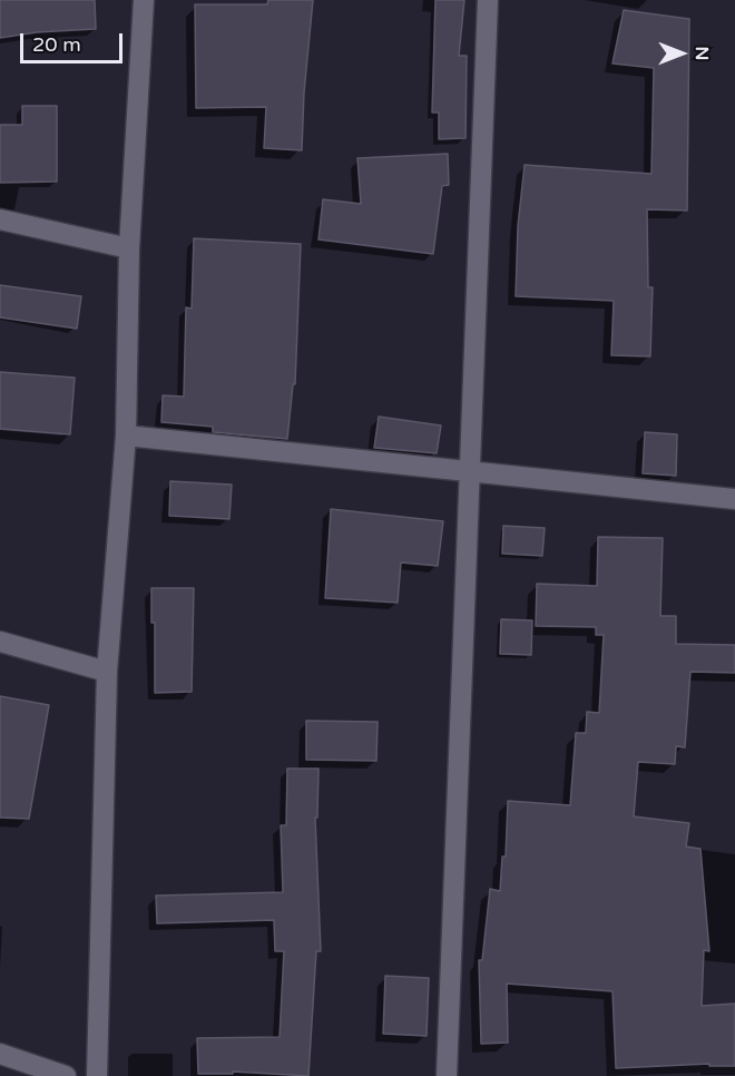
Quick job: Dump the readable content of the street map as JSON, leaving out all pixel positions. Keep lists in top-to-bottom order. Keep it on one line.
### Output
{"scale_bar":"20 m","north":"right"}
